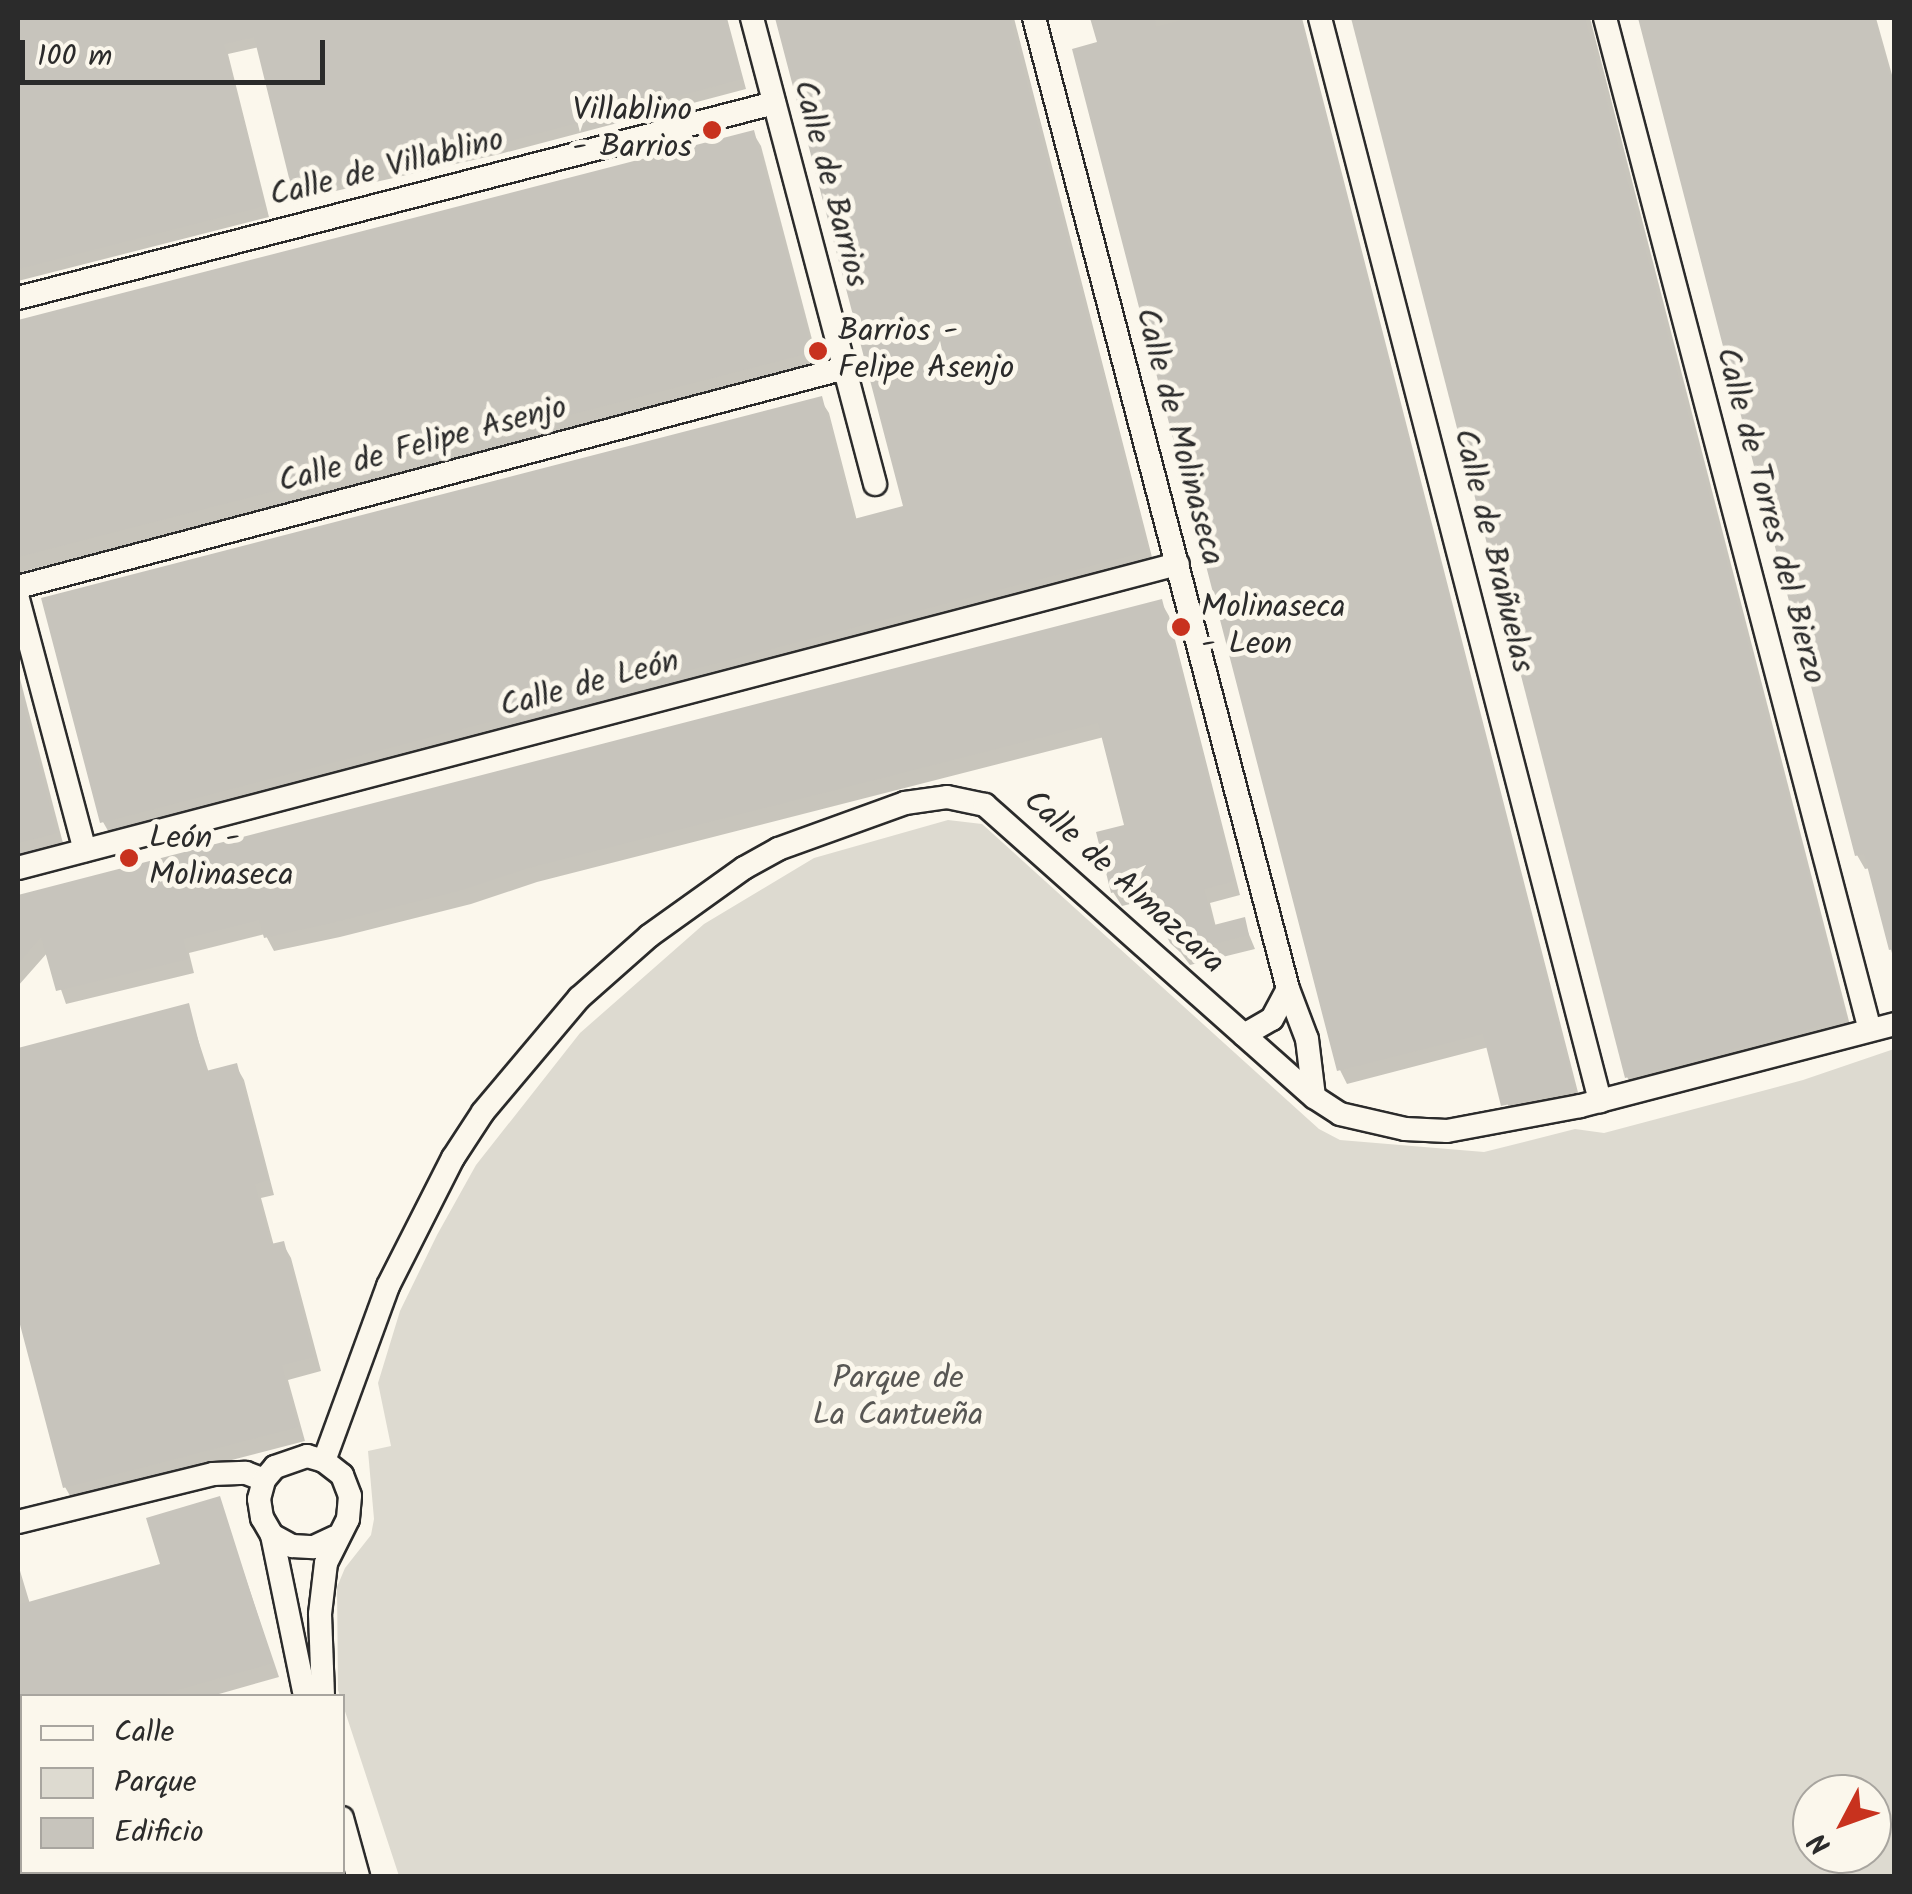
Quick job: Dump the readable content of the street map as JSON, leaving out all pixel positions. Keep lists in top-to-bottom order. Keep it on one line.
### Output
{"streets":{"street":["Calle de Villablino","Calle de Barrios","Calle de Molinaseca","Calle de Felipe Asenjo","Calle de Torres del Bierzo","Calle de Brañuelas","Calle de León","Calle de Almazcara"]},"crossings":[["Calle de Villablino","Calle de Barrios"],["Calle de Barrios","Calle de Felipe Asenjo"],["Calle de Molinaseca","Calle de León"],["Calle de Molinaseca","Calle de Almazcara"],["Calle de Torres del Bierzo","Calle de Almazcara"],["Calle de Brañuelas","Calle de Almazcara"]],"parks":["Parque de La Cantueña"],"places":["Villablino - Barrios","Barrios - Felipe Asenjo","Molinaseca - Leon","León - Molinaseca"],"legend":["Calle","Parque","Edificio"],"scale_bar":"100 m","north":"bottom left"}
